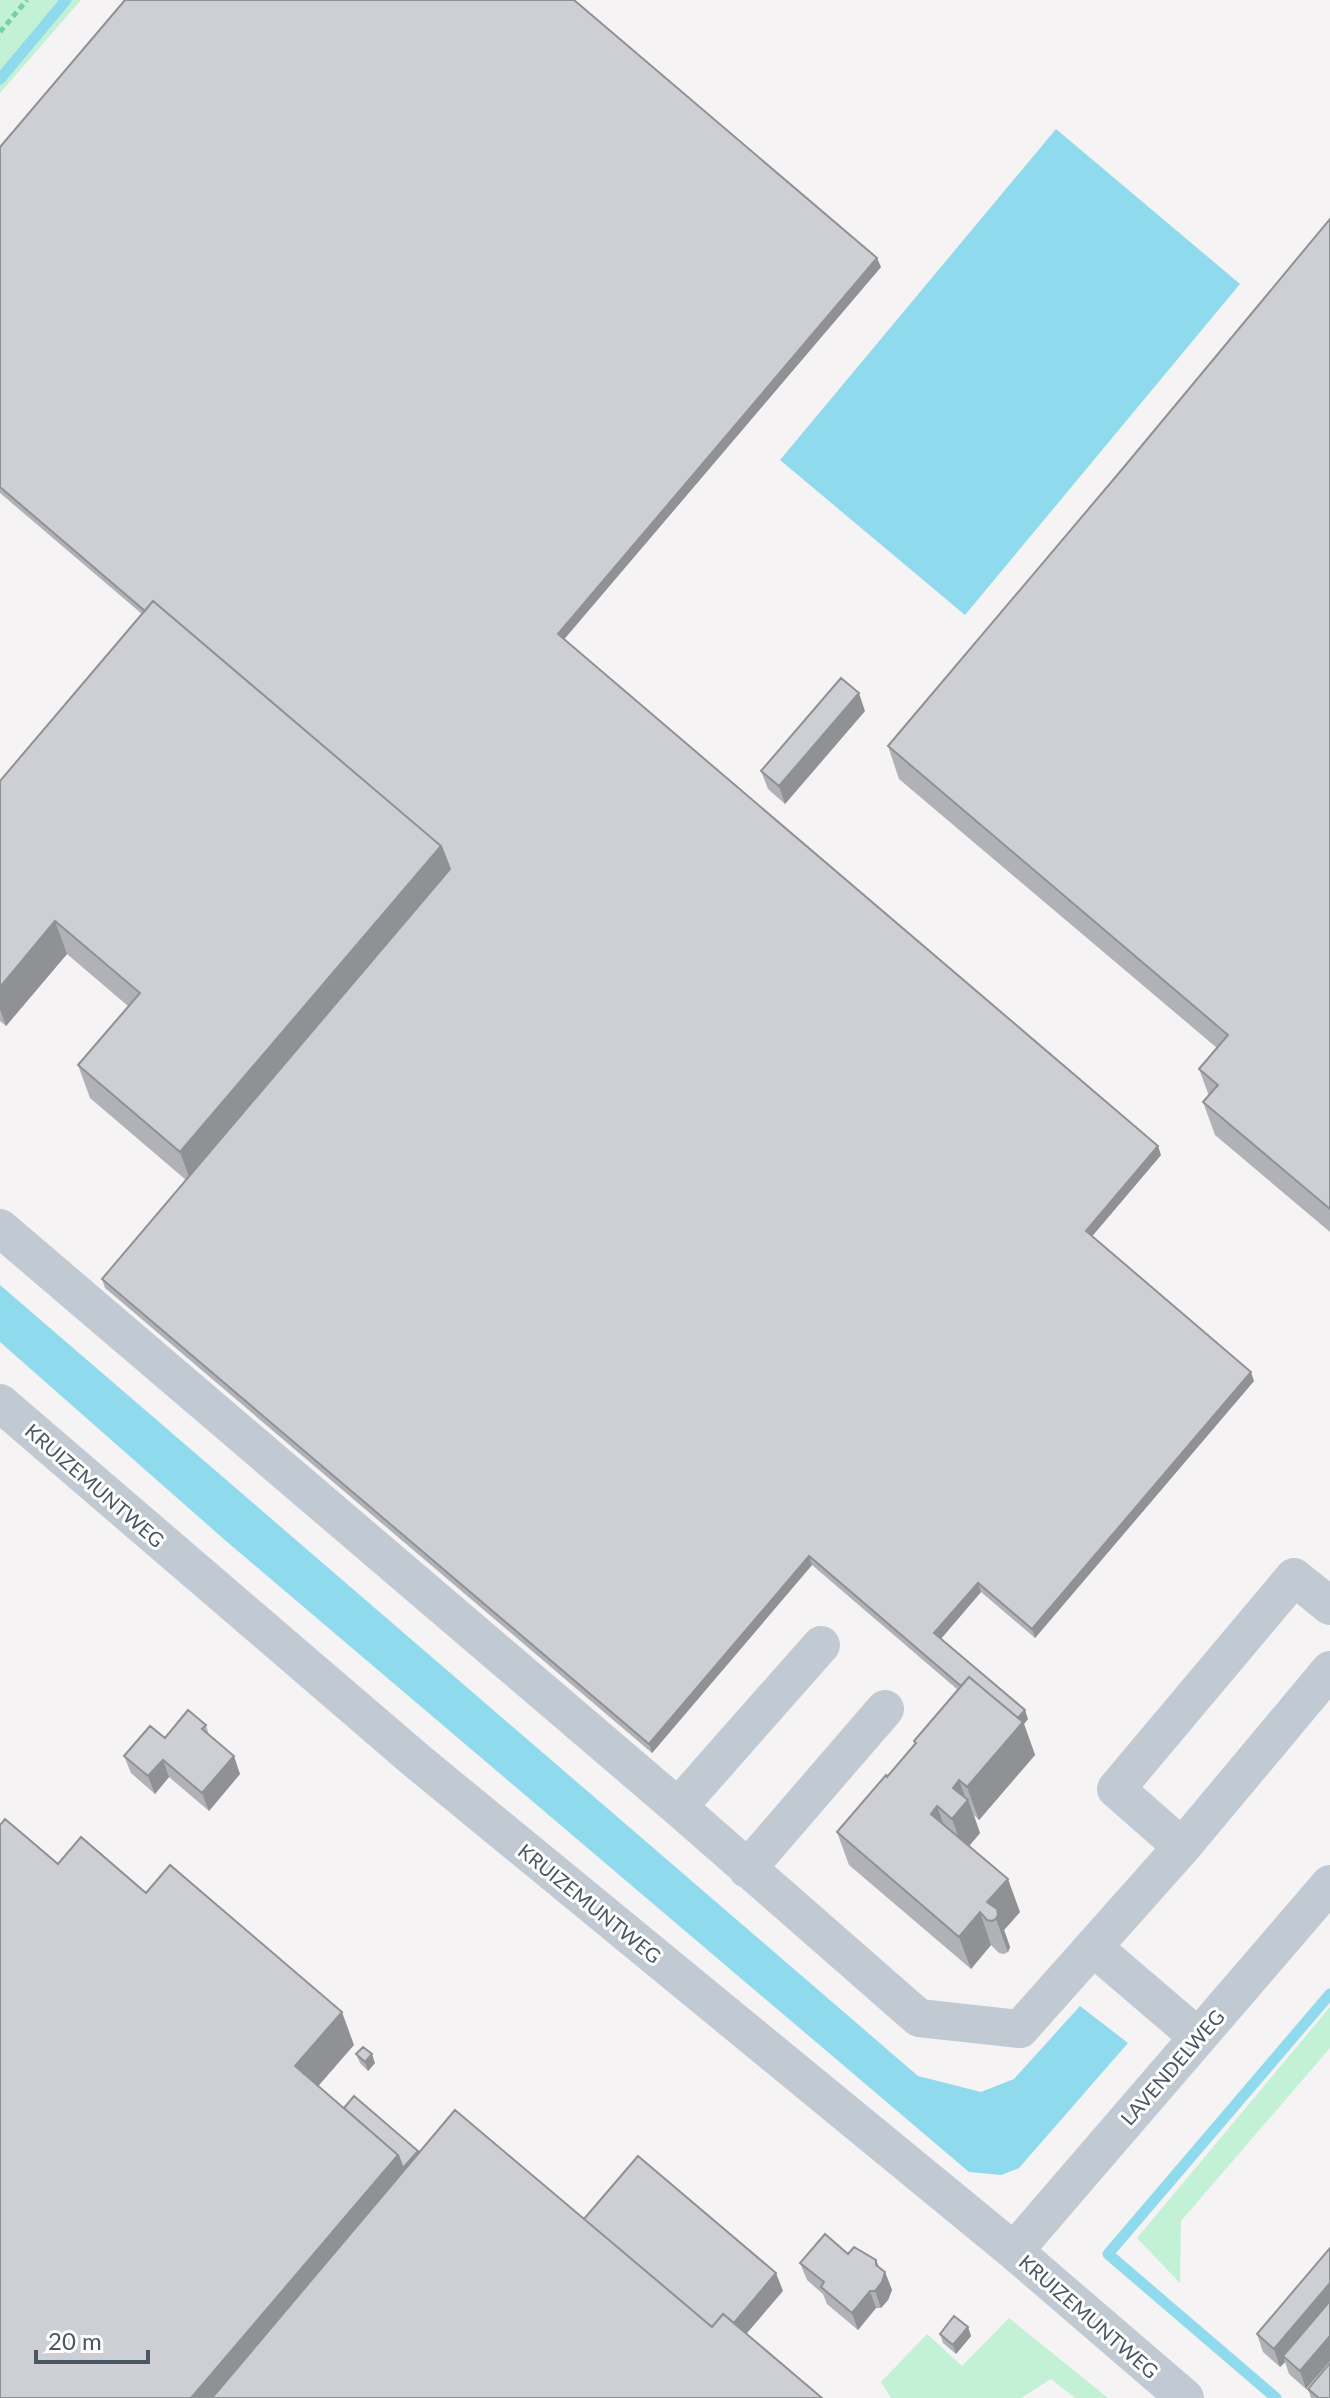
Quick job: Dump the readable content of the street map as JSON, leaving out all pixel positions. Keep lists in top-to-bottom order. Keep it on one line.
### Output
{"streets":{"street":["KRUIZEMUNTWEG","LAVENDELWEG"]},"crossings":[["KRUIZEMUNTWEG","LAVENDELWEG"]],"scale_bar":"20 m"}
